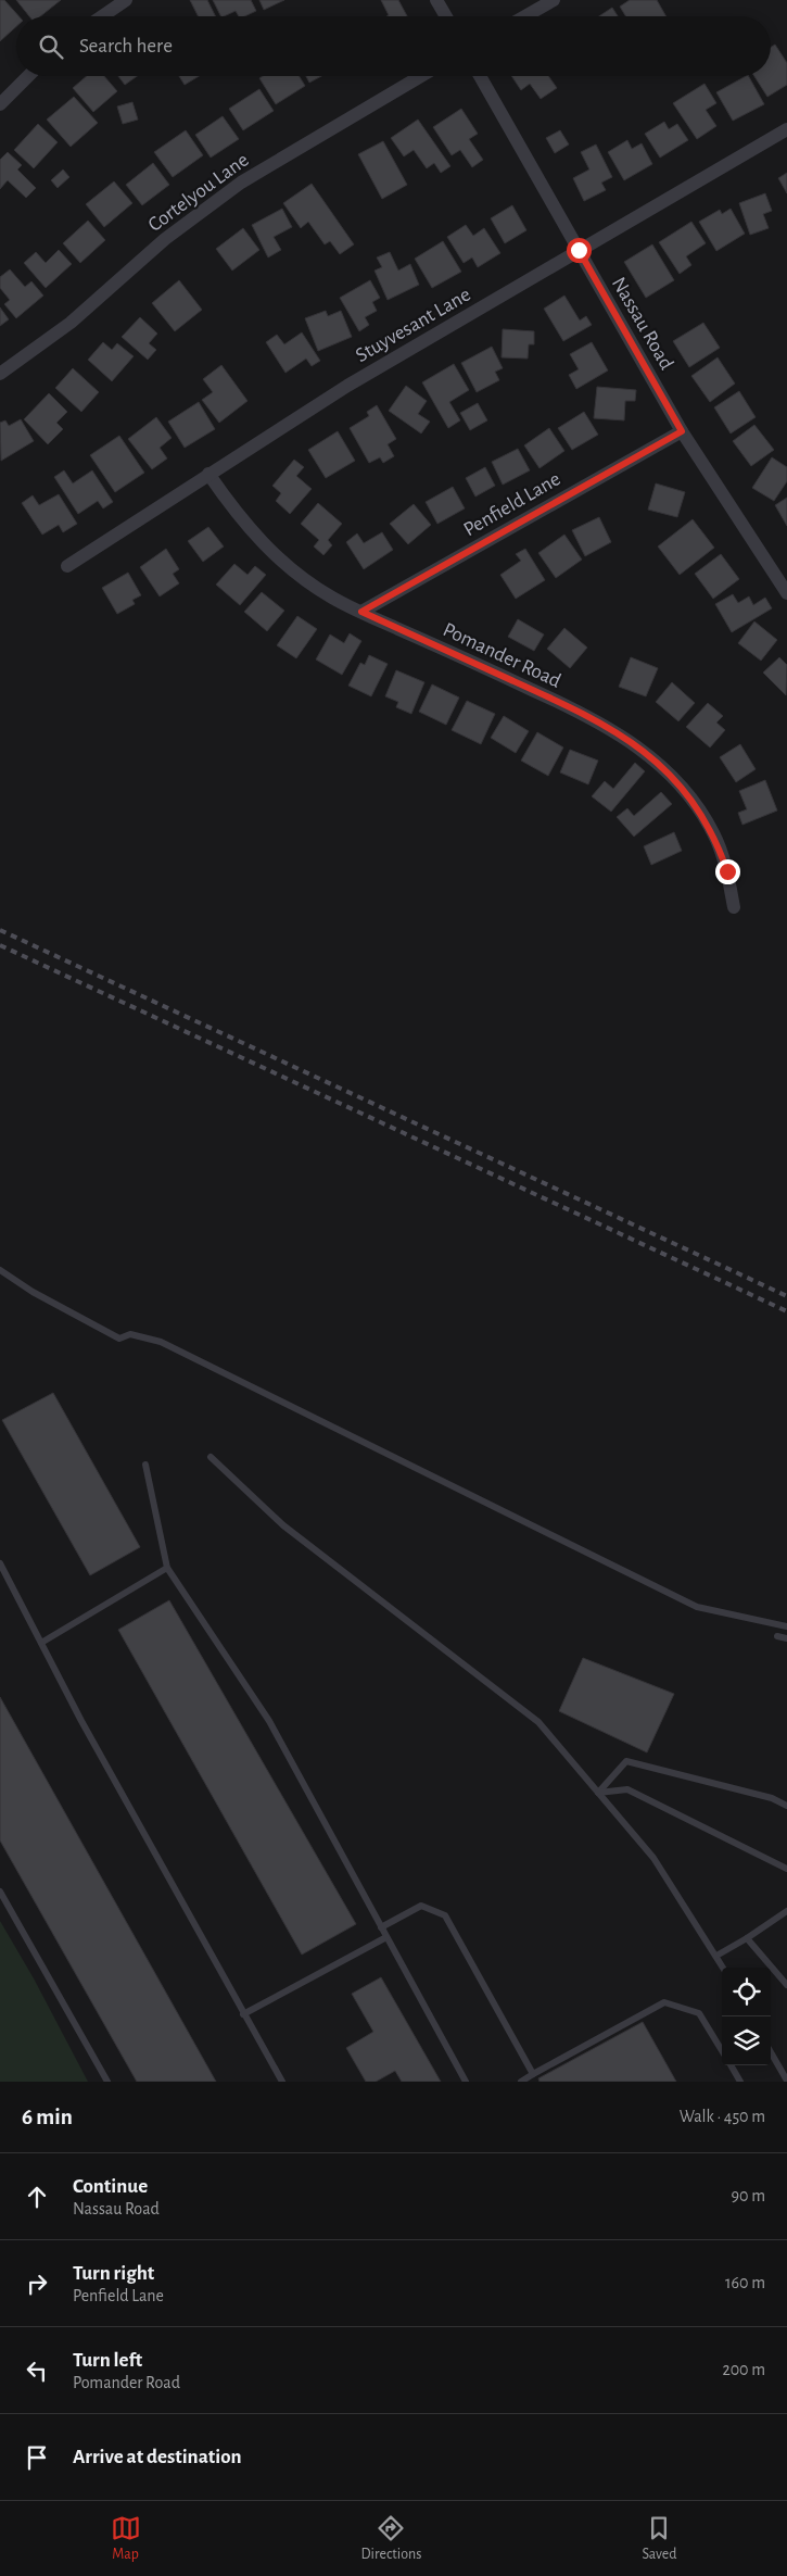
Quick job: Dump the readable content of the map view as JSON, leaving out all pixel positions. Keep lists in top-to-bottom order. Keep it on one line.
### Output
{"streets":{"street":["Cortelyou Lane","Nassau Road","Stuyvesant Lane","Penfield Lane","Pomander Road"]},"crossings":[["Nassau Road","Stuyvesant Lane"],["Nassau Road","Penfield Lane"],["Stuyvesant Lane","Pomander Road"],["Penfield Lane","Pomander Road"]],"page":{"search":"Search here","heading":["6 min","Walk · 450 m"],"list":[["Continue","Nassau Road","90 m"],["Turn right","Penfield Lane","160 m"],["Turn left","Pomander Road","200 m"],"Arrive at destination"],"nav":["Map","Directions","Saved"]}}
